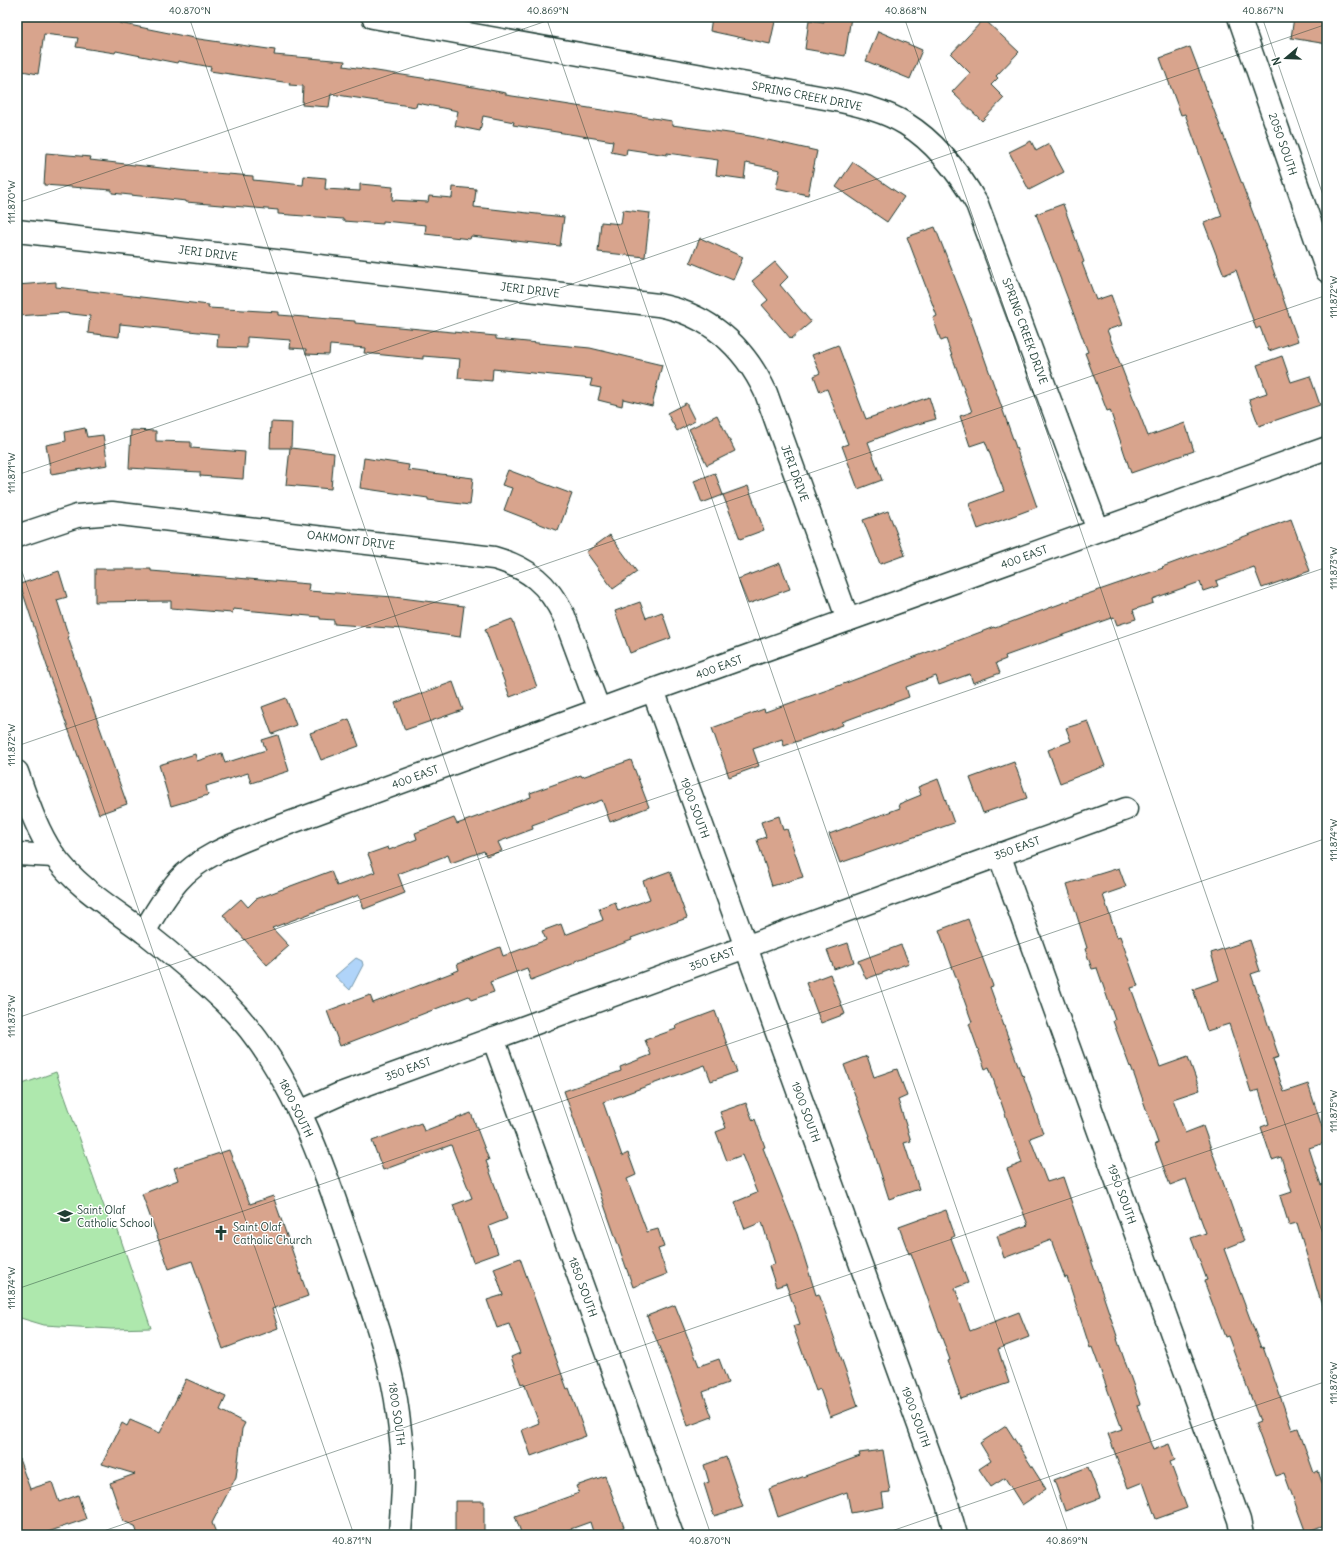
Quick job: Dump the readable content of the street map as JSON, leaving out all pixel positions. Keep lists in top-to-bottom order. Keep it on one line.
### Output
{"streets":{"street":["SPRING CREEK DRIVE","2050 SOUTH","JERI DRIVE","OAKMONT DRIVE","400 EAST","1900 SOUTH","350 EAST","1800 SOUTH","1950 SOUTH","1850 SOUTH"]},"crossings":[["SPRING CREEK DRIVE","400 EAST"],["JERI DRIVE","400 EAST"],["OAKMONT DRIVE","400 EAST"],["400 EAST","1900 SOUTH"],["400 EAST","1800 SOUTH"],["1900 SOUTH","350 EAST"],["350 EAST","1800 SOUTH"],["350 EAST","1950 SOUTH"],["350 EAST","1850 SOUTH"]],"places":{"school or university":["Saint Olaf Catholic School"],"church":["Saint Olaf Catholic Church"]},"north":"left","coordinates":["40.870°N","40.869°N","40.868°N","40.867°N","111.870°W","111.872°W","111.871°W","111.873°W","111.874°W","111.875°W","111.876°W","40.871°N"]}
